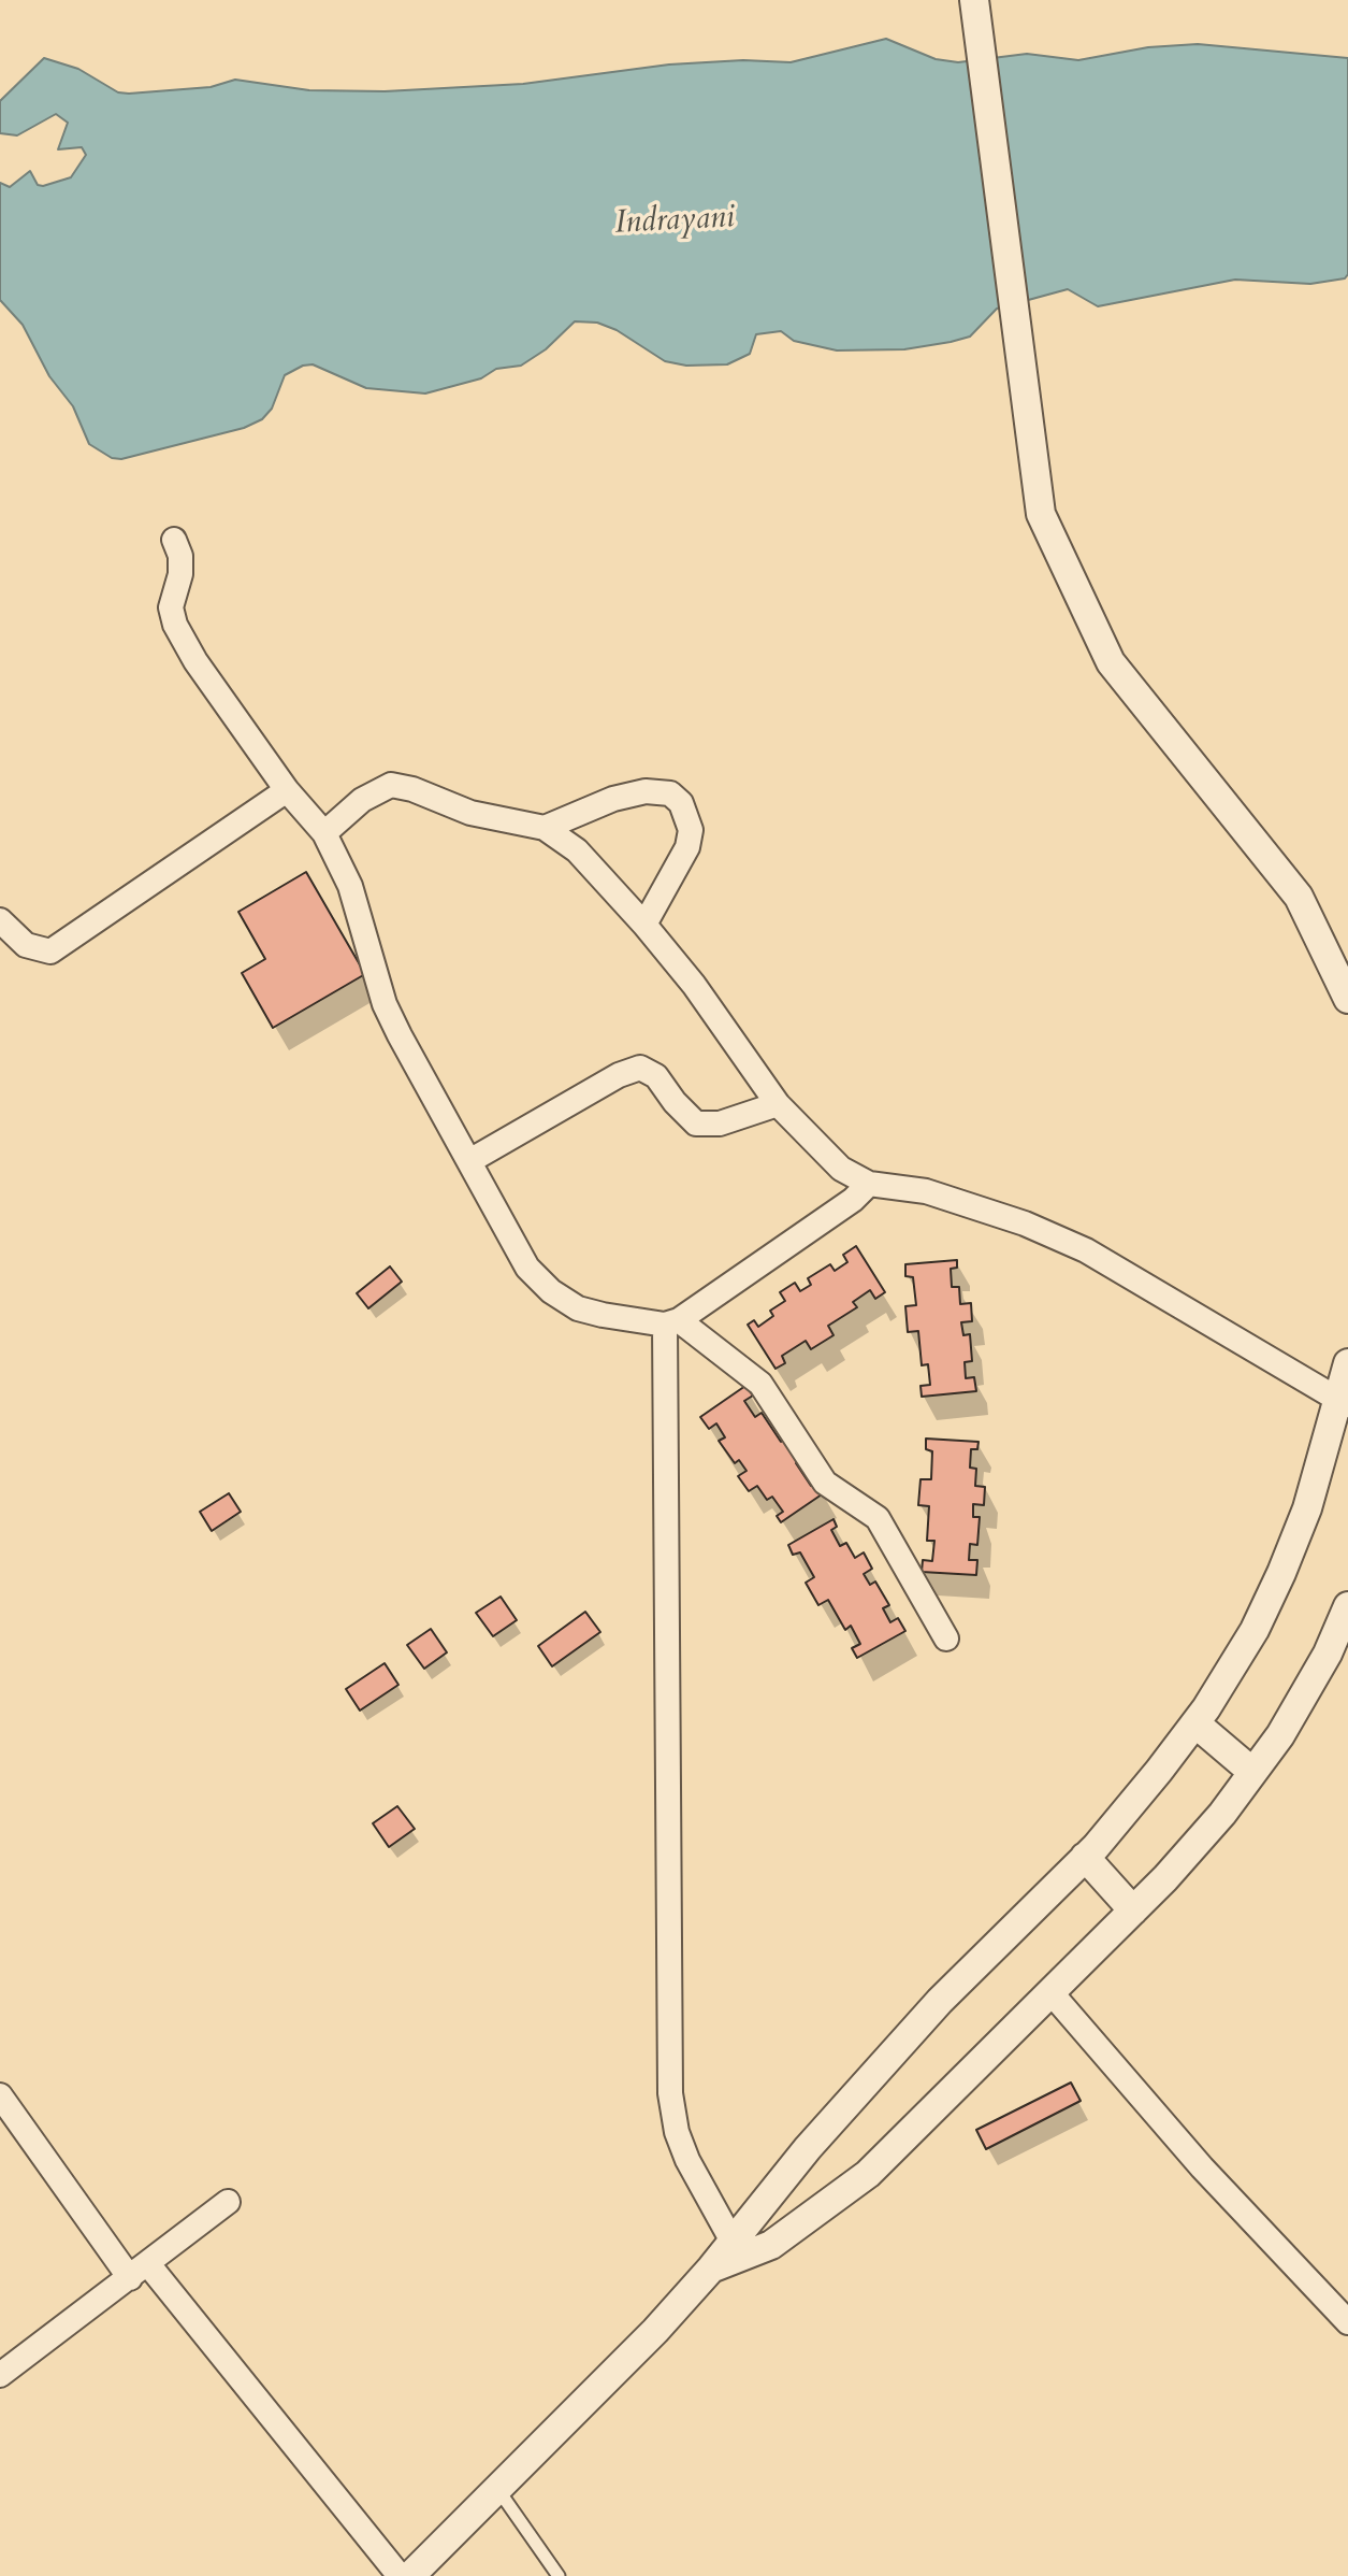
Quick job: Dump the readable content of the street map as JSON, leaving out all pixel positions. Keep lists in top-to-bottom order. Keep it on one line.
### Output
{"water":["Indrayani"]}
